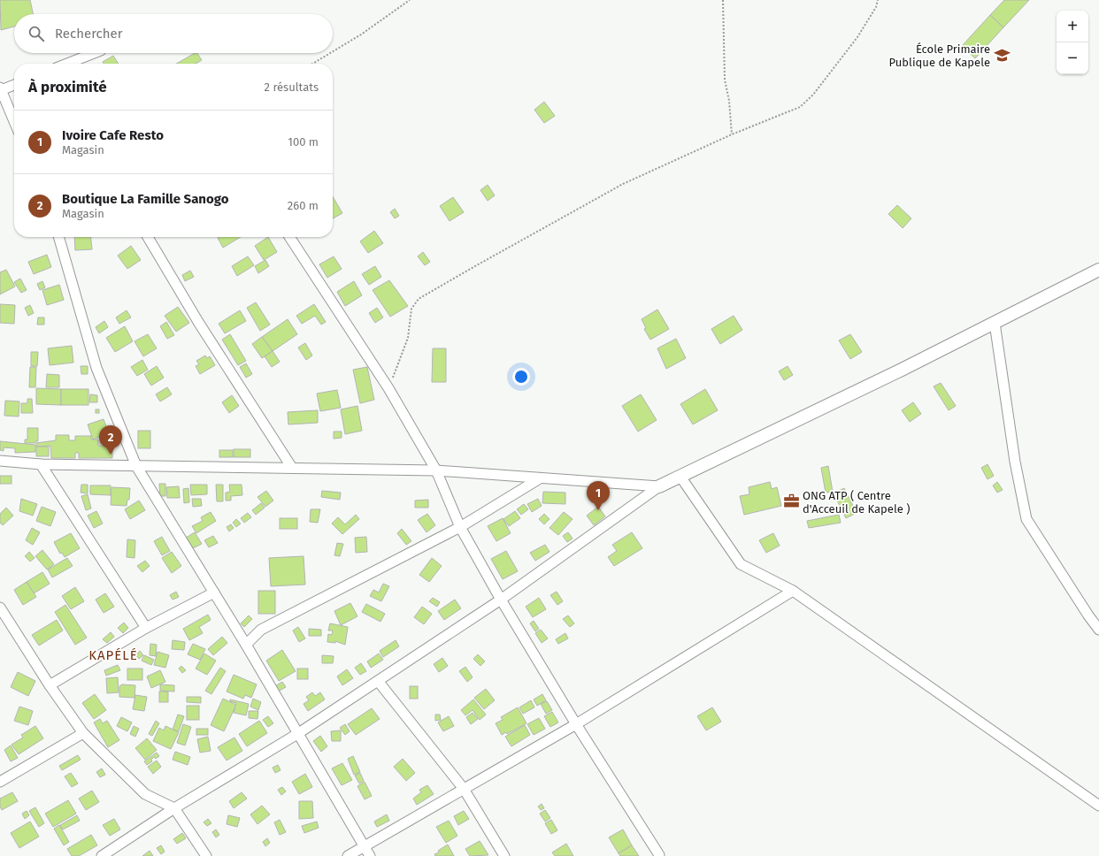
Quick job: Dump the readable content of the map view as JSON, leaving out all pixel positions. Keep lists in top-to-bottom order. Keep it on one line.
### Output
{"districts":["KAPÉLÉ"],"places":{"school or university":["École Primaire Publique de Kapele"],"office":["ONG ATP ( Centre d'Acceuil de Kapele )"]},"page":{"map_buttons":["+","−"],"search":"Rechercher","heading":["À proximité","2 résultats"],"list":[{"mark":"1","name":"Ivoire Cafe Resto","note":"Magasin","value":"100 m"},{"mark":"2","name":"Boutique La Famille Sanogo","note":"Magasin","value":"260 m"}],"pins":["2","1"]}}
